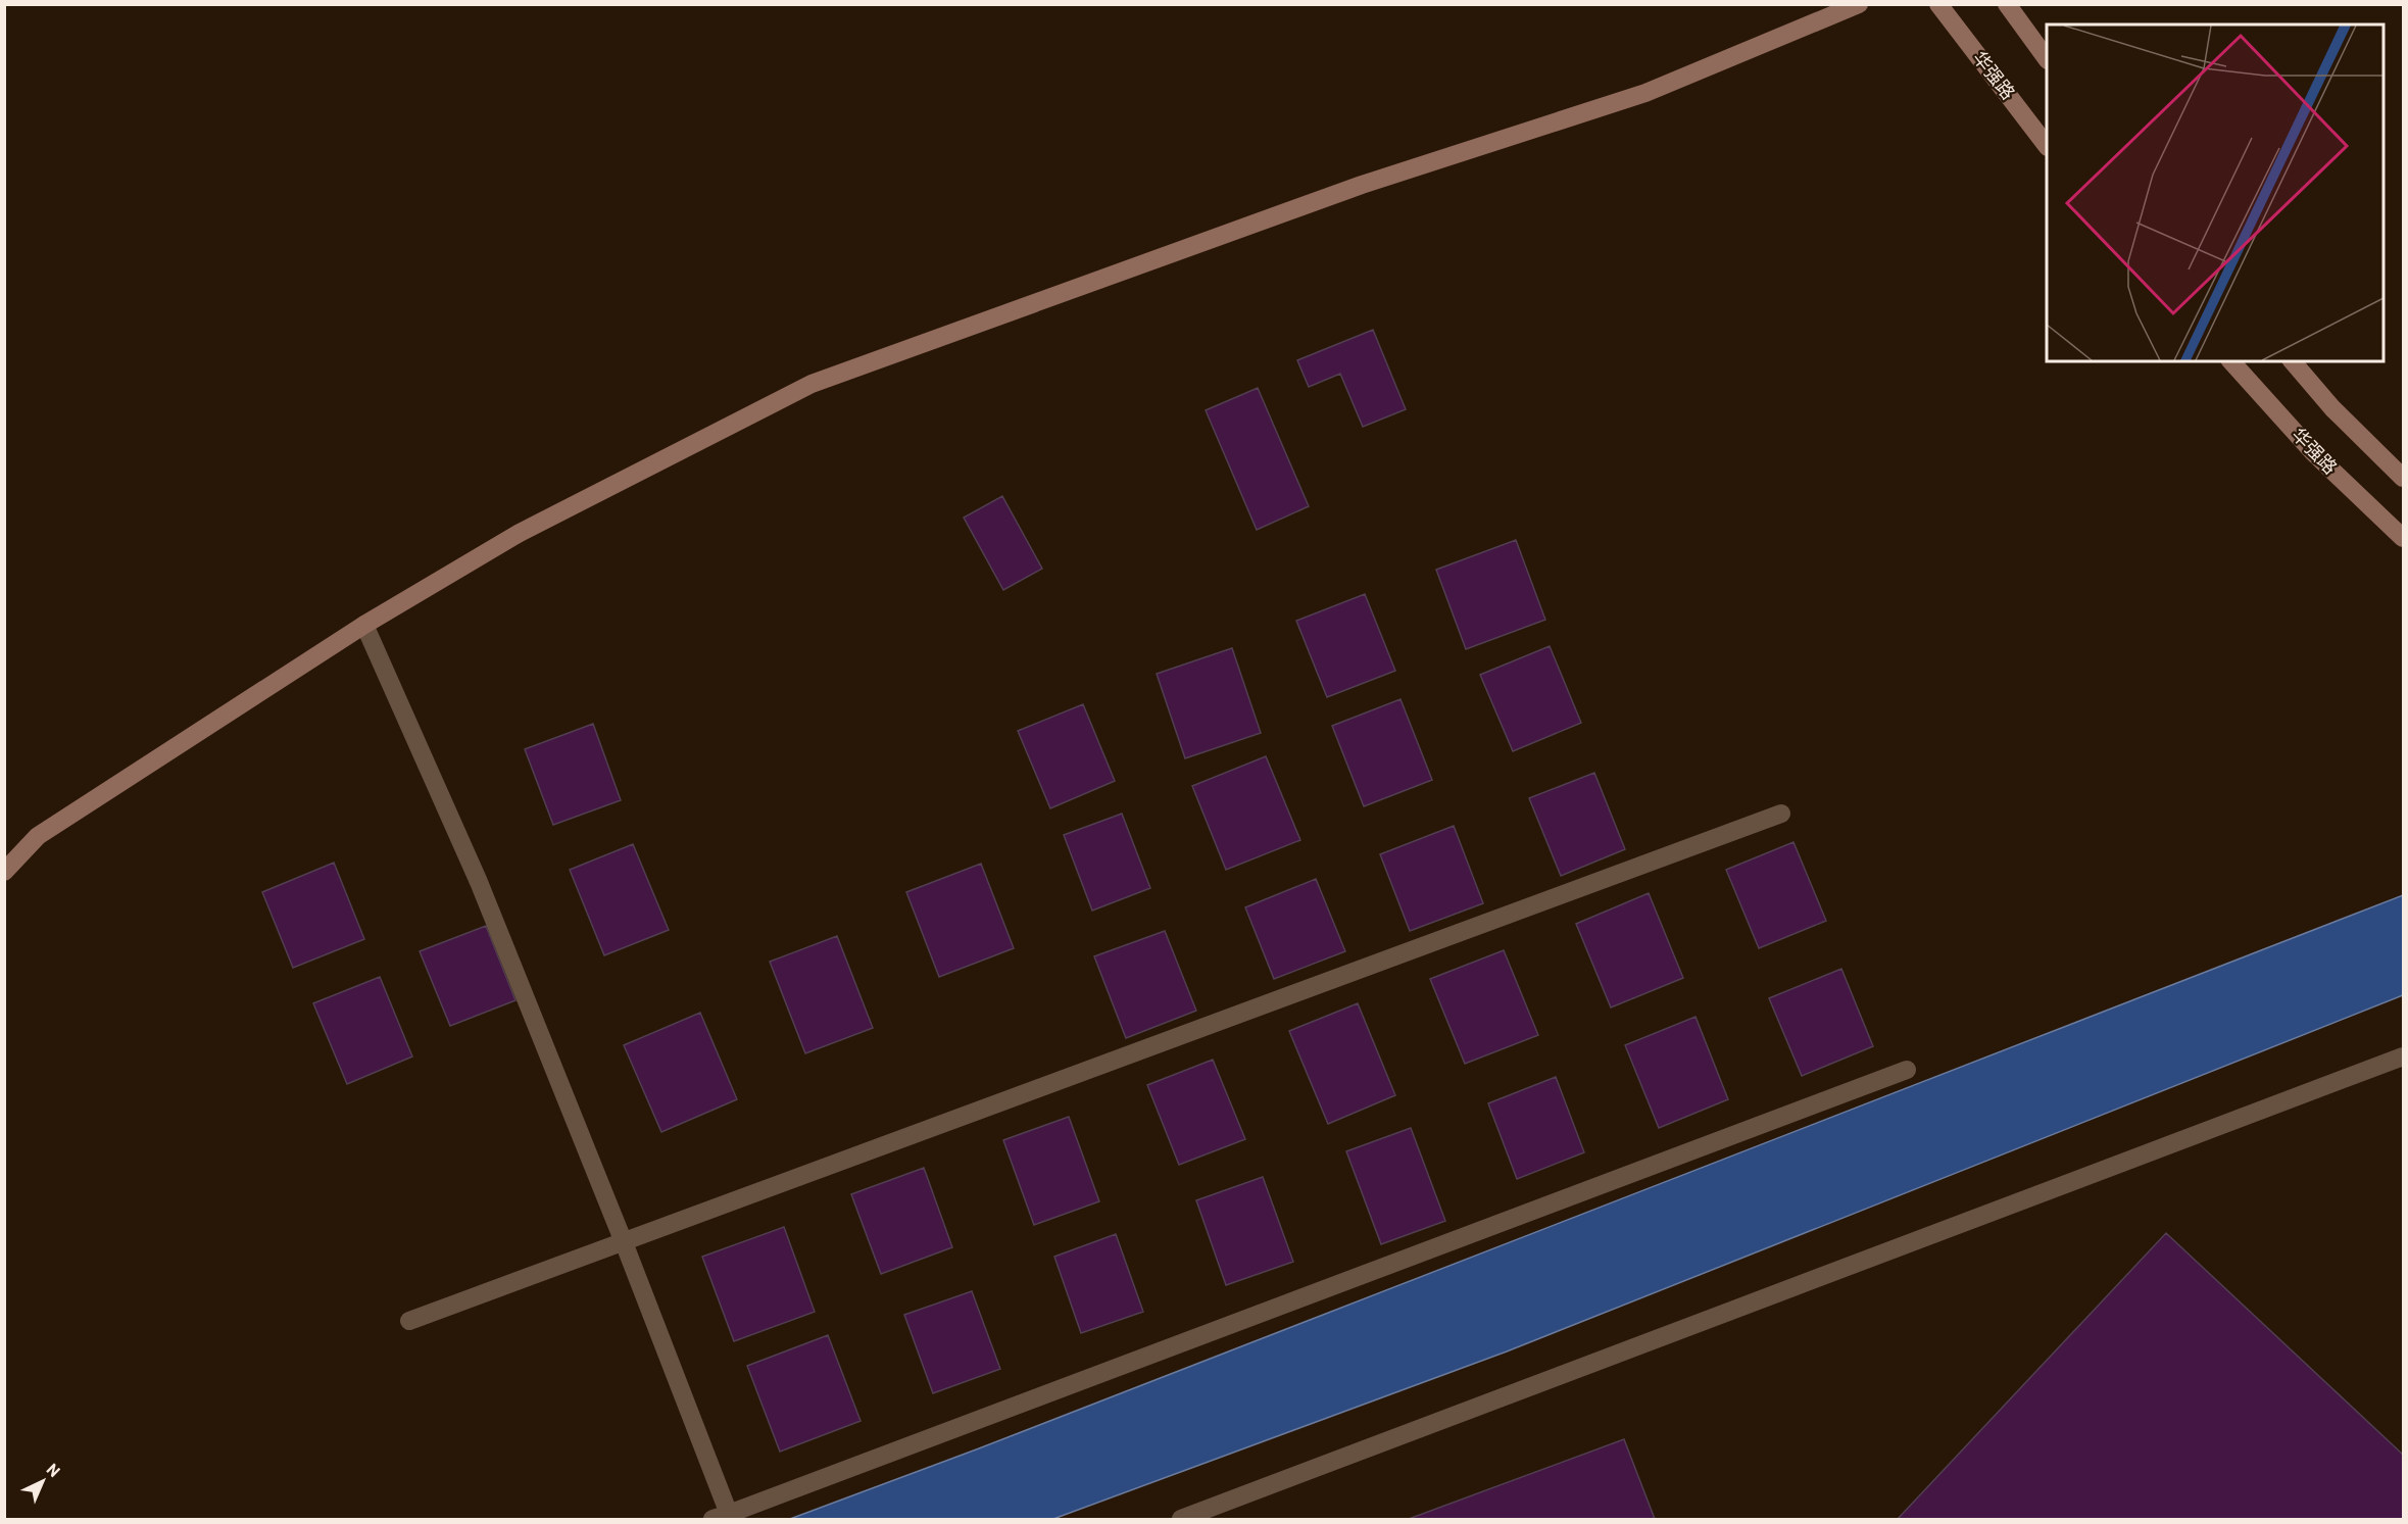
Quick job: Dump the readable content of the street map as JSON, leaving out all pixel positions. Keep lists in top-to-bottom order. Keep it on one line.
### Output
{"streets":{"street":["华强路"]},"north":"top right"}
